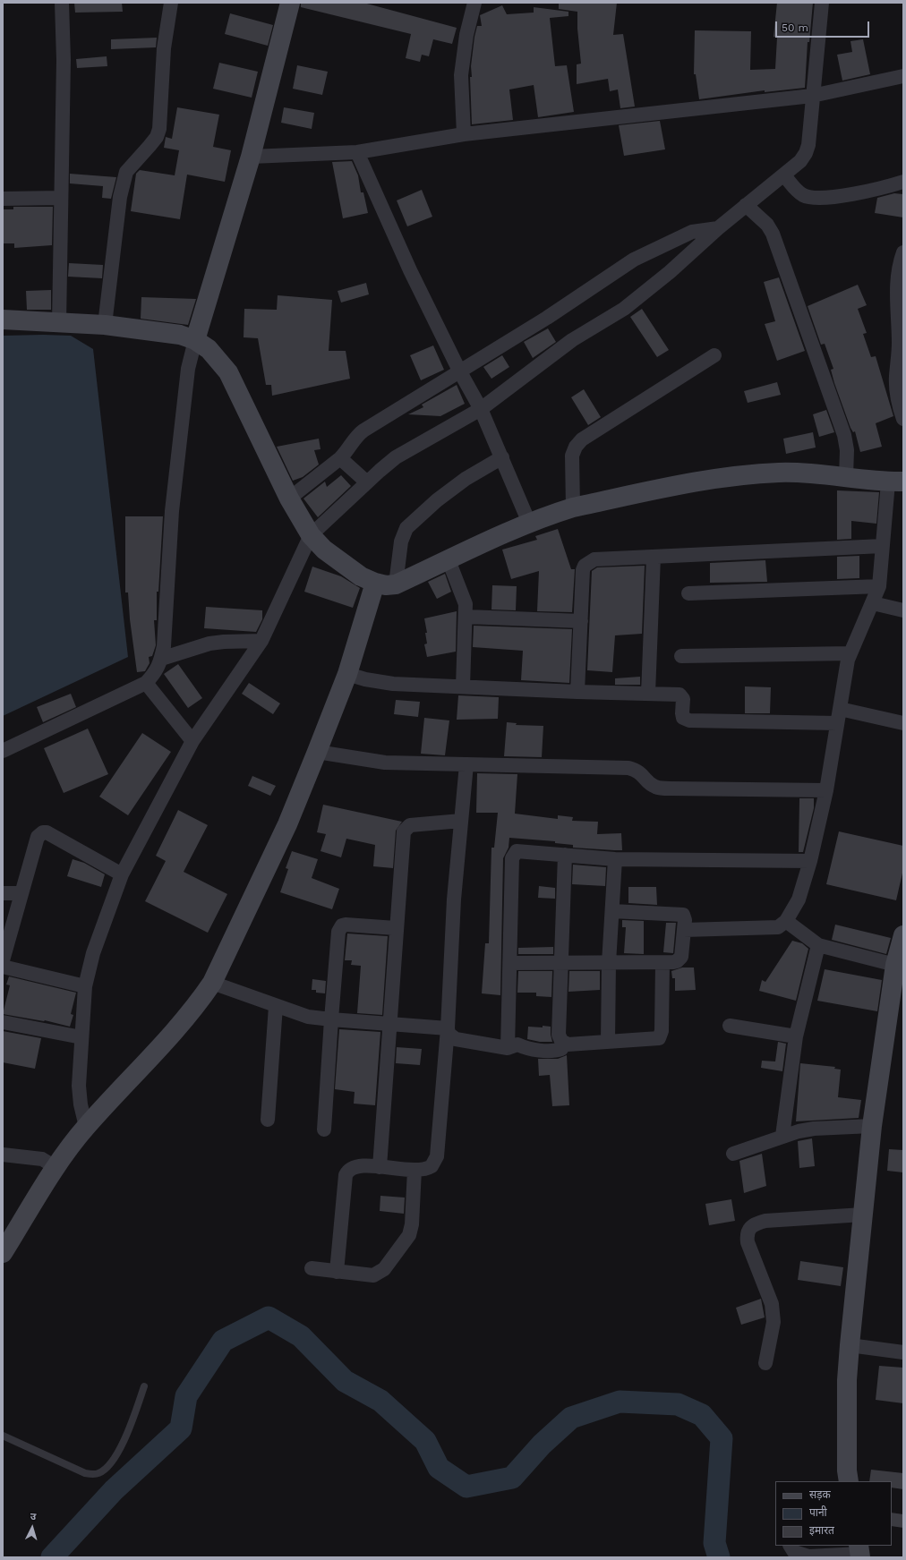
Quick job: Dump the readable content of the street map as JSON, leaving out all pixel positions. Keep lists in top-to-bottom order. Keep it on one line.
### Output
{"legend":["सड़क","पानी","इमारत"],"scale_bar":"50 m","north":"top"}
